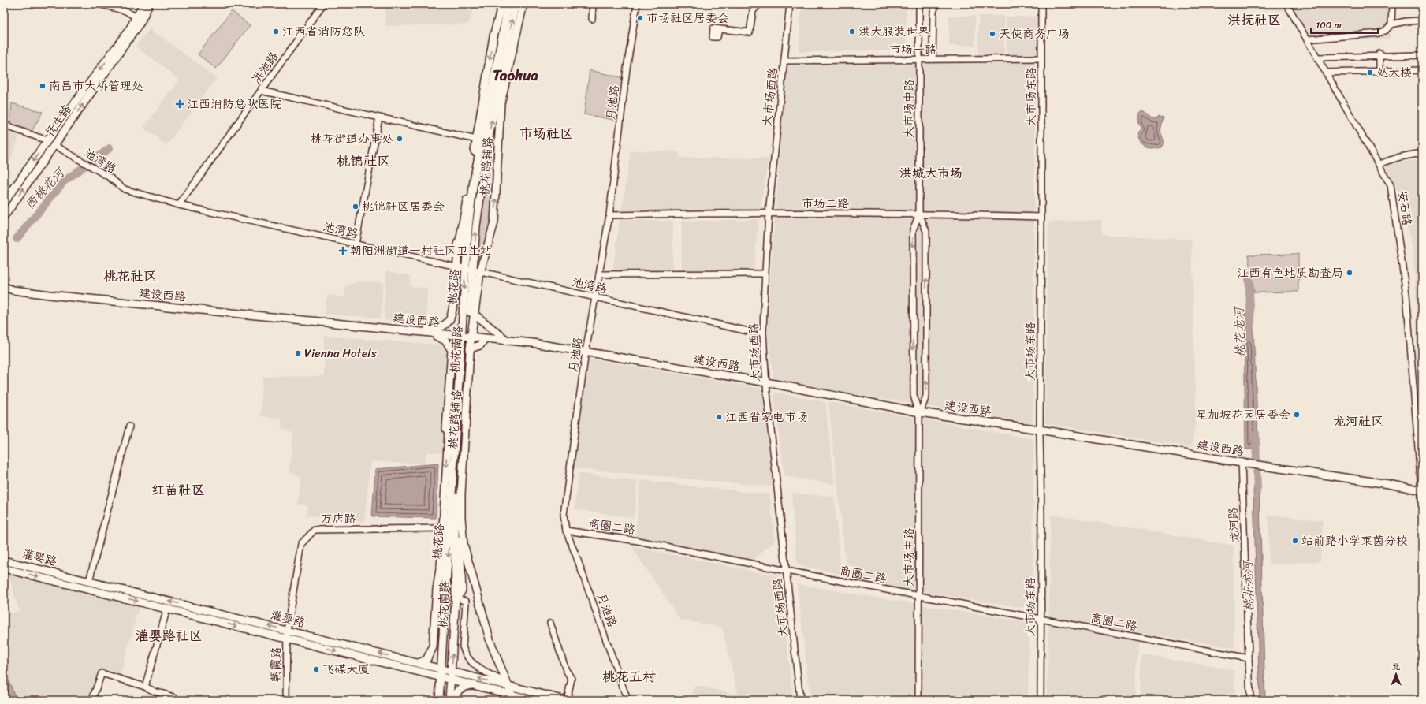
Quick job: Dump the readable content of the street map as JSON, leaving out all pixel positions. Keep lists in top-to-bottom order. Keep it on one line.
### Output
{"streets":{"main road":["抚生路","桃花路辅路","桃花路","建设西路","桃花南路","灌婴路"],"street":["市场一路","洪池路","大市场西路","大市场东路","月池路","大市场中路","池湾路","市场二路","安石路","万店路","龙河路","商圈二路","朝霞路"]},"crossings":[["市场一路","大市场西路"],["市场一路","大市场东路"],["市场一路","大市场中路"],["洪池路","池湾路"],["大市场西路","池湾路"],["大市场西路","市场二路"],["大市场西路","建设西路"],["大市场西路","商圈二路"],["大市场东路","市场二路"],["大市场东路","建设西路"],["大市场东路","商圈二路"],["月池路","池湾路"],["月池路","市场二路"],["月池路","建设西路"],["月池路","商圈二路"],["大市场中路","市场二路"],["大市场中路","建设西路"],["大市场中路","商圈二路"],["抚生路","池湾路"],["池湾路","桃花路辅路"],["池湾路","桃花路"],["池湾路","桃花南路"],["桃花路辅路","桃花路"],["桃花路辅路","建设西路"],["桃花路辅路","桃花南路"],["桃花路辅路","灌婴路"],["安石路","建设西路"],["桃花路","建设西路"],["桃花路","桃花南路"],["桃花路","万店路"],["桃花路","灌婴路"],["建设西路","桃花南路"],["建设西路","龙河路"],["桃花南路","灌婴路"],["万店路","灌婴路"],["万店路","朝霞路"],["龙河路","商圈二路"],["灌婴路","朝霞路"]],"districts":["洪抚社区","Taohua","市场社区","桃锦社区","洪城大市场","桃花社区","龙河社区","红苗社区","灌婴路社区","桃花五村"],"water":["西桃花河","桃花龙河"],"places":{"other":["市场社区居委会","江西省消防总队","洪大服装世界","天使商务广场","处大楼","南昌市大桥管理处","桃花街道办事处","桃锦社区居委会","江西有色地质勘查局","Vienna Hotels","星加坡花园居委会","江西省家电市场","站前路小学莱茵分校","飞碟大厦"],"health":["江西消防总队医院","朝阳洲街道一村社区卫生站"]},"scale_bar":"100 m","north":"top"}
